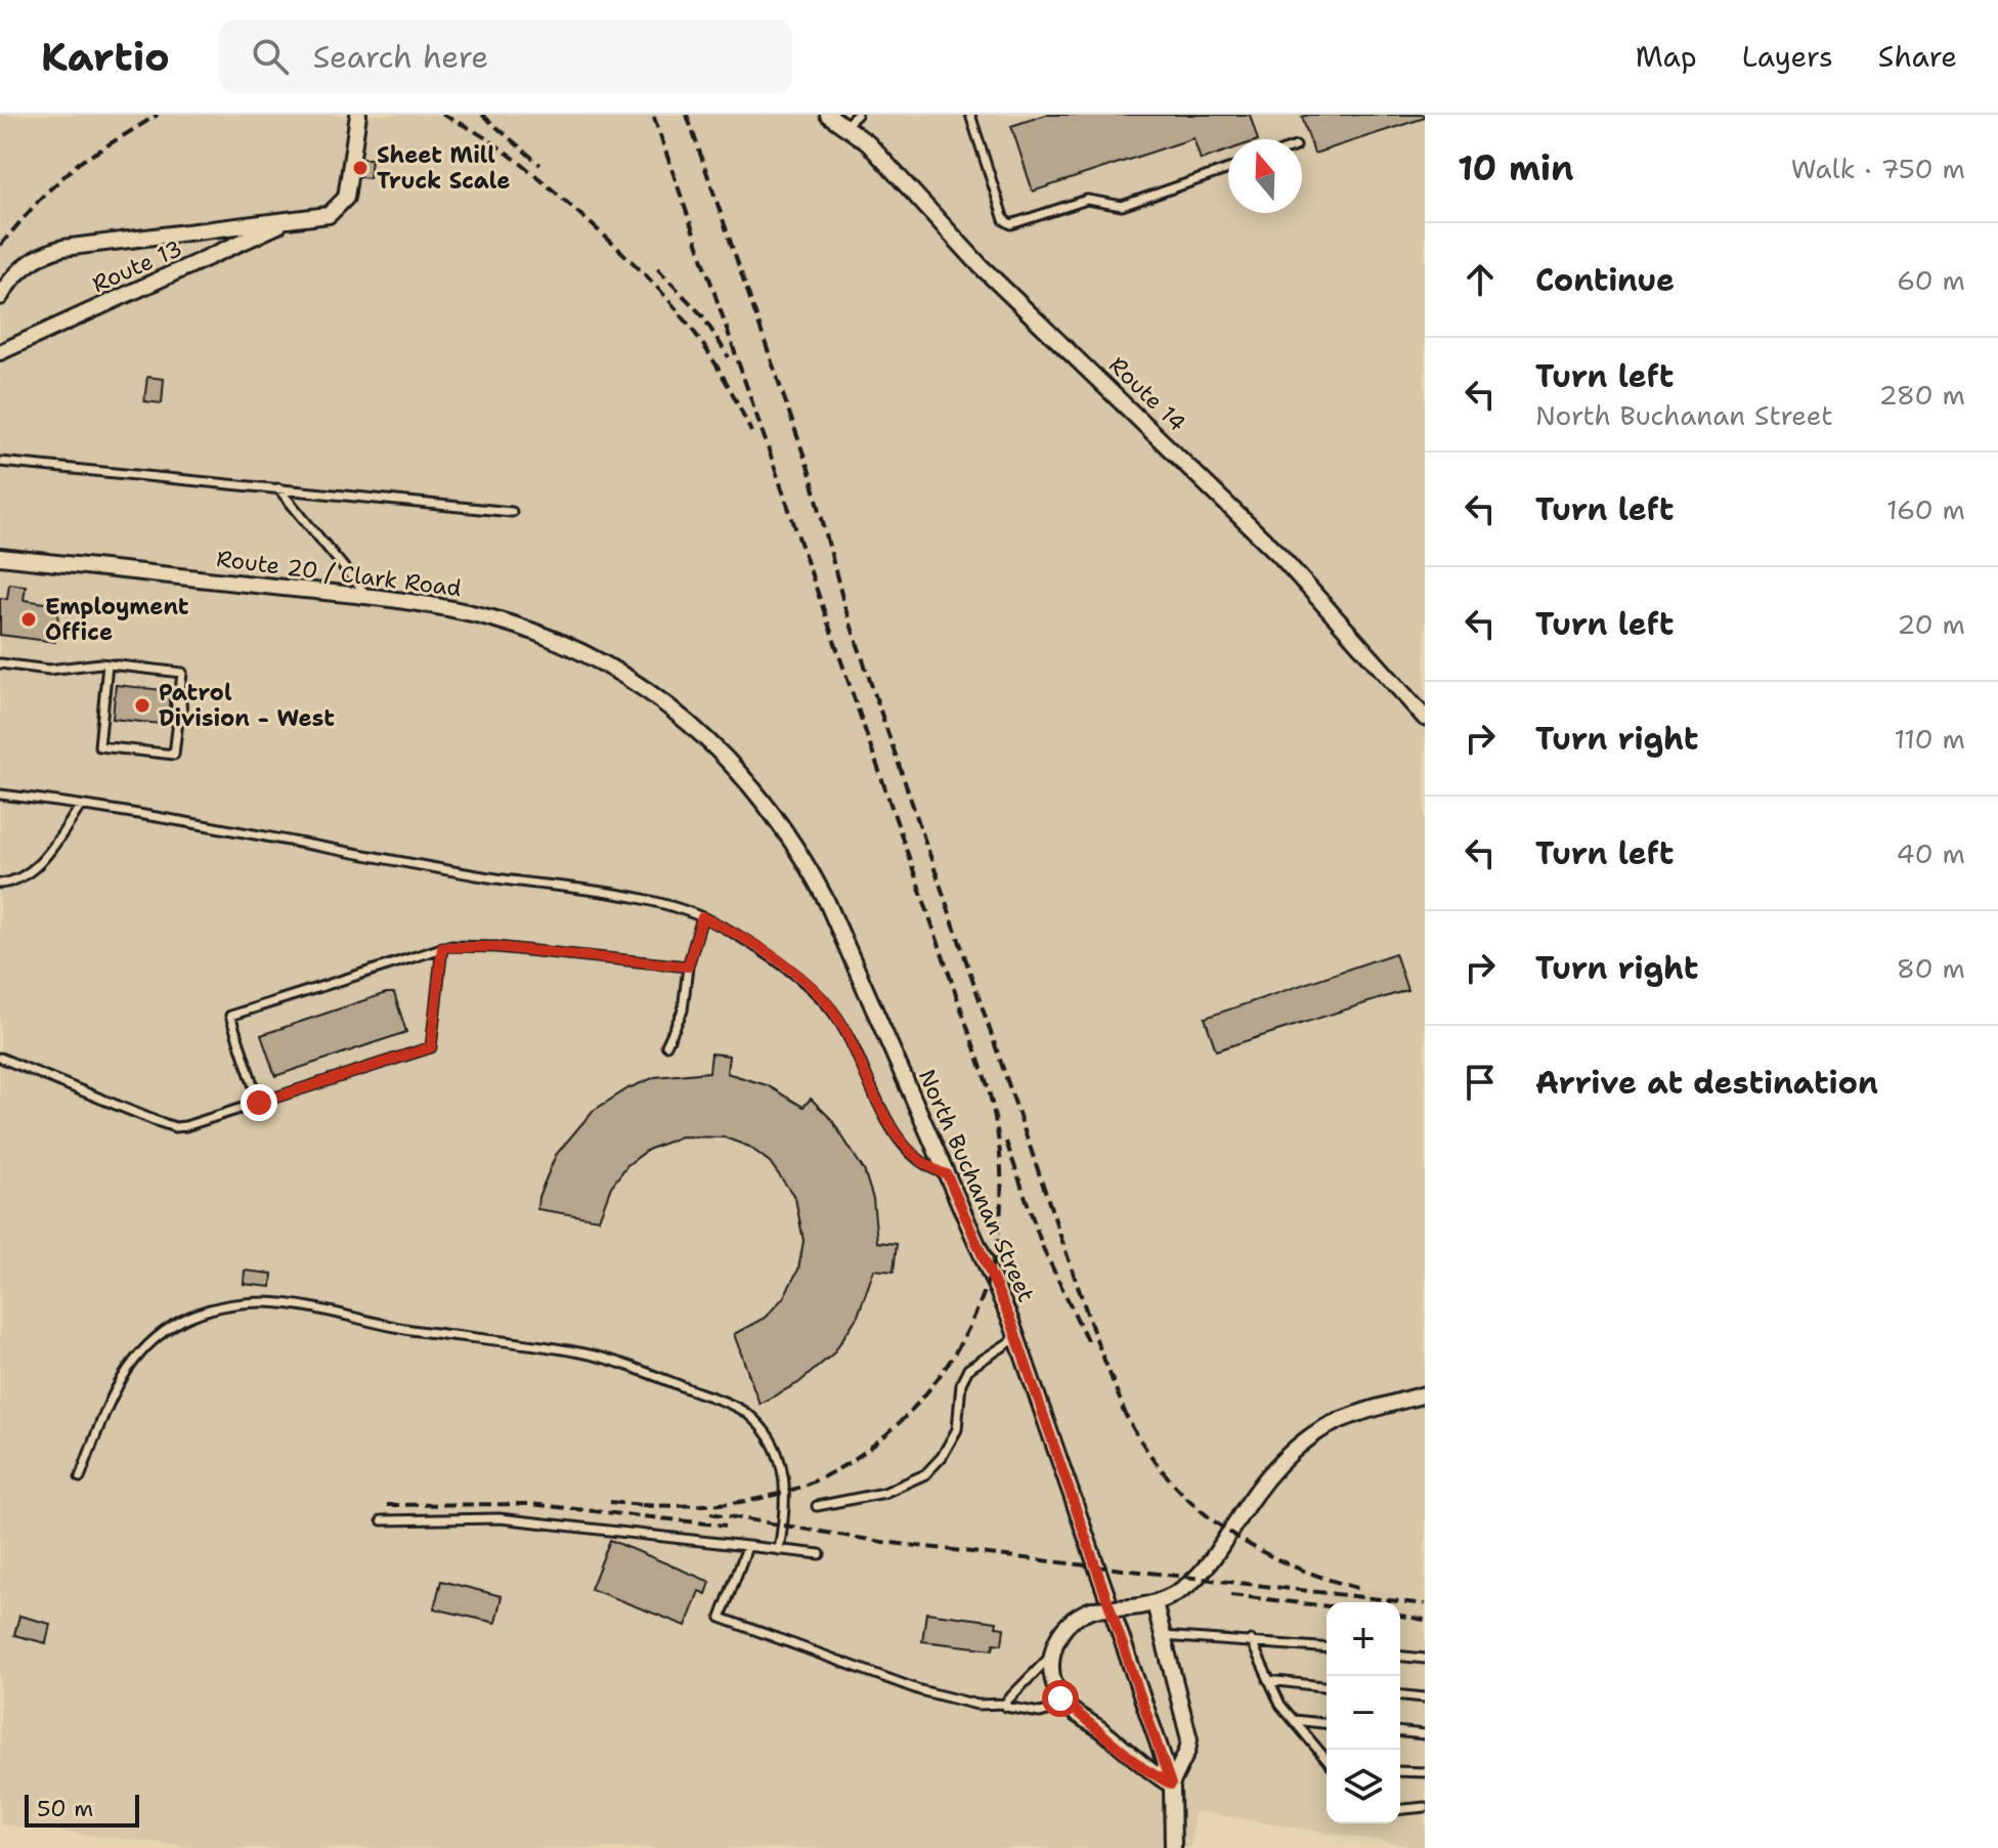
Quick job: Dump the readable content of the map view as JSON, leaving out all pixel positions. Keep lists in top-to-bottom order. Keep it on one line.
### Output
{"streets":{"street":["Route 13","Route 14","Route 20 / Clark Road","North Buchanan Street"]},"crossings":[["Route 20 / Clark Road","North Buchanan Street"]],"places":["Sheet Mill Truck Scale","Employment Office","Patrol Division - West"],"scale_bar":"50 m","north":"top","page":{"header":"Kartio","search":"Search here","nav":["Map","Layers","Share"],"heading":["10 min","Walk · 750 m"],"list":[["Continue","60 m"],["Turn left","North Buchanan Street","280 m"],["Turn left","160 m"],["Turn left","20 m"],["Turn right","110 m"],["Turn left","40 m"],["Turn right","80 m"],"Arrive at destination"],"map_buttons":["+","−"],"scale":"50 m"}}
